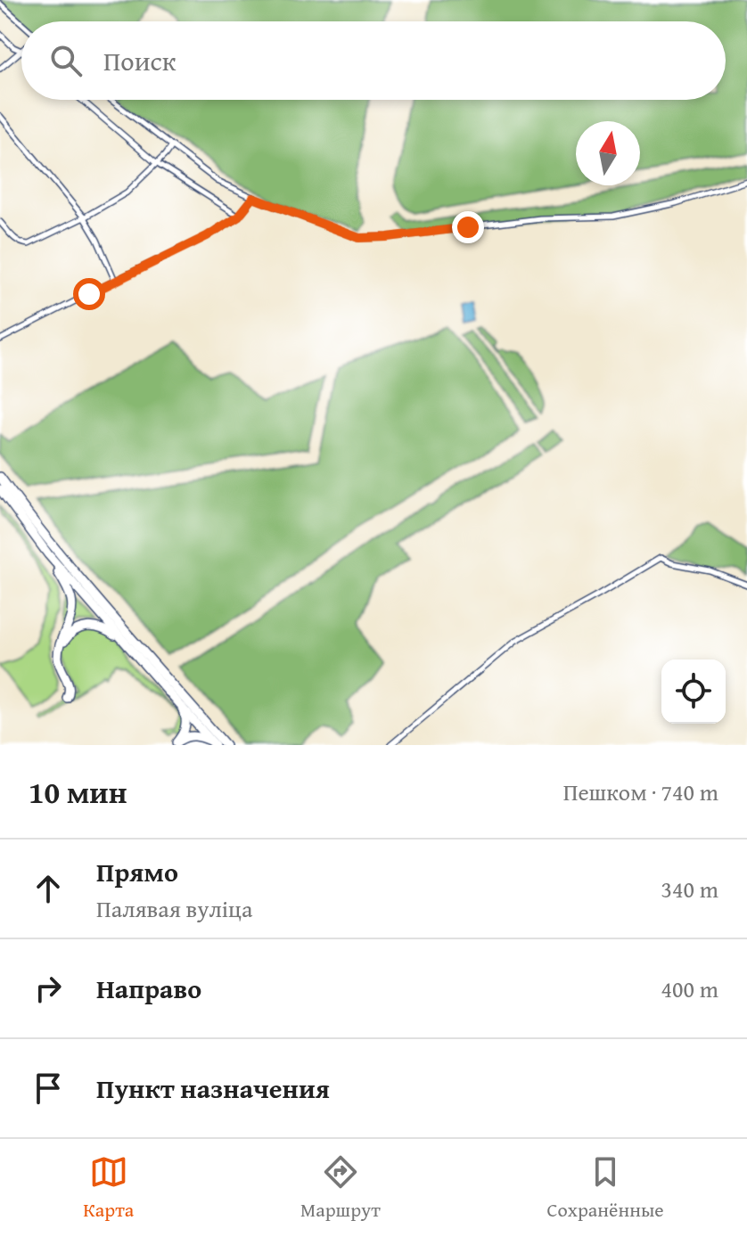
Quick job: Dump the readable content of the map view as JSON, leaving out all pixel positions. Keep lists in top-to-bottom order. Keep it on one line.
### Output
{"north":"top","page":{"search":"Поиск","heading":["10 мин","Пешком · 740 m"],"list":[["Прямо","Палявая вуліца","340 m"],["Направо","400 m"],"Пункт назначения"],"nav":["Карта","Маршрут","Сохранённые"]}}
